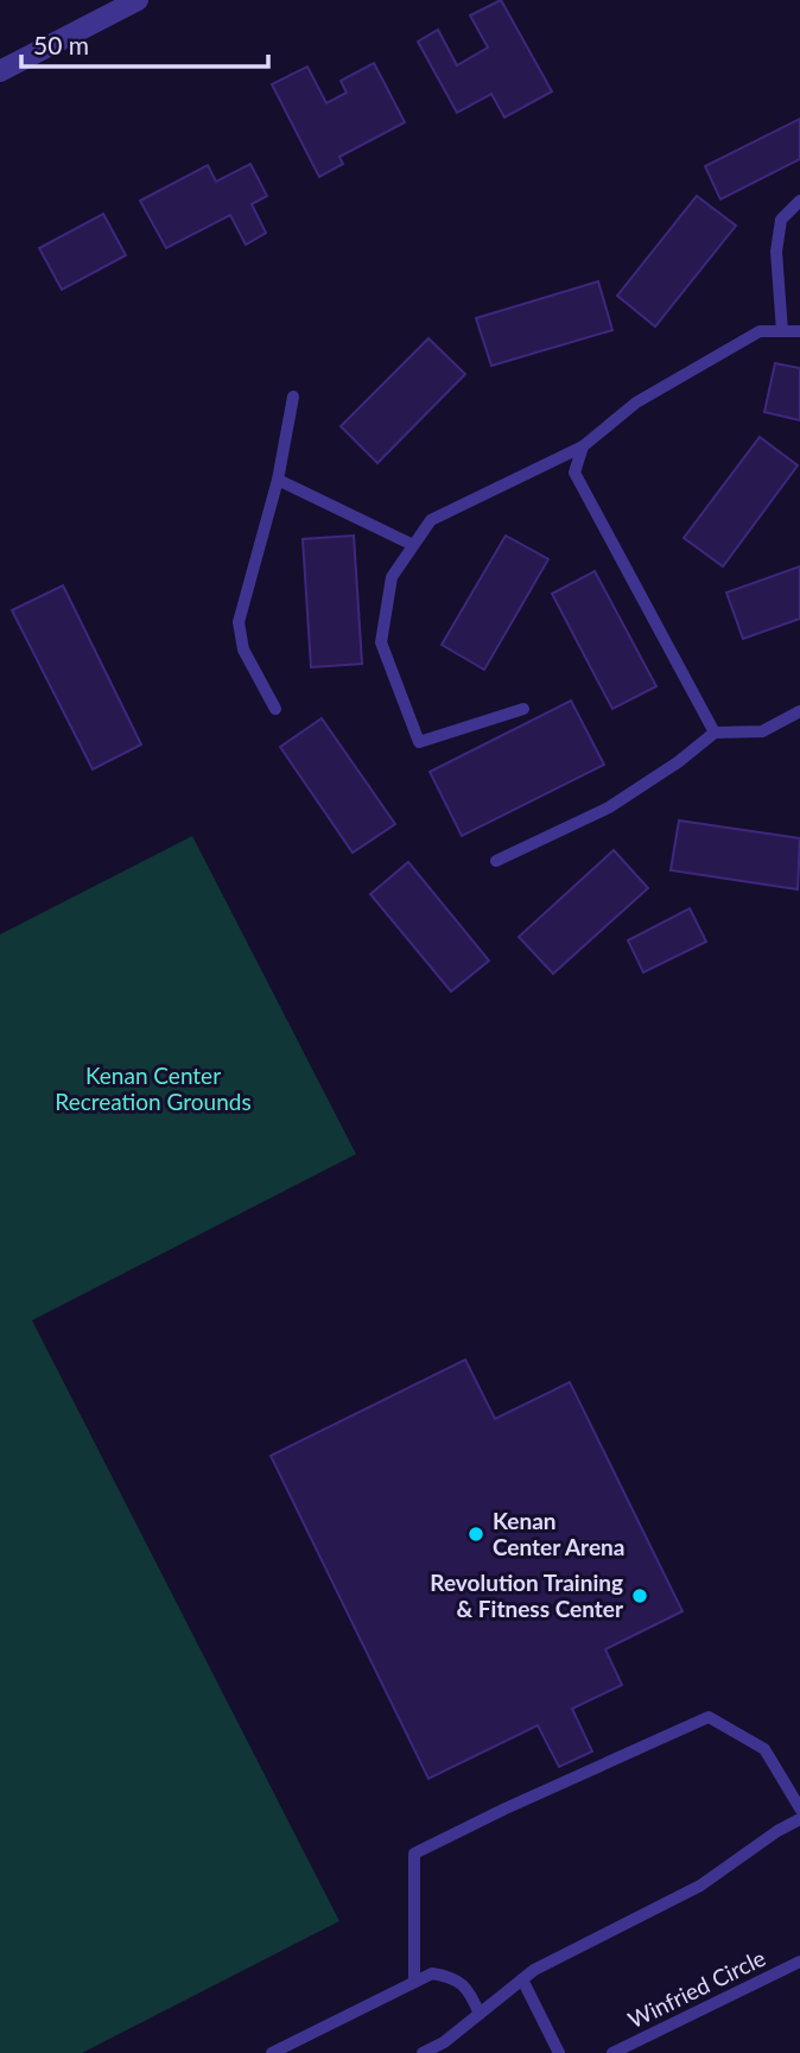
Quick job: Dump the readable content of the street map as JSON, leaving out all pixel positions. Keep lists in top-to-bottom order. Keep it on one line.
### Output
{"streets":{"lane":["Winfried Circle"]},"parks":["Kenan Center Recreation Grounds"],"places":["Kenan Center Arena","Revolution Training & Fitness Center"],"scale_bar":"50 m"}
